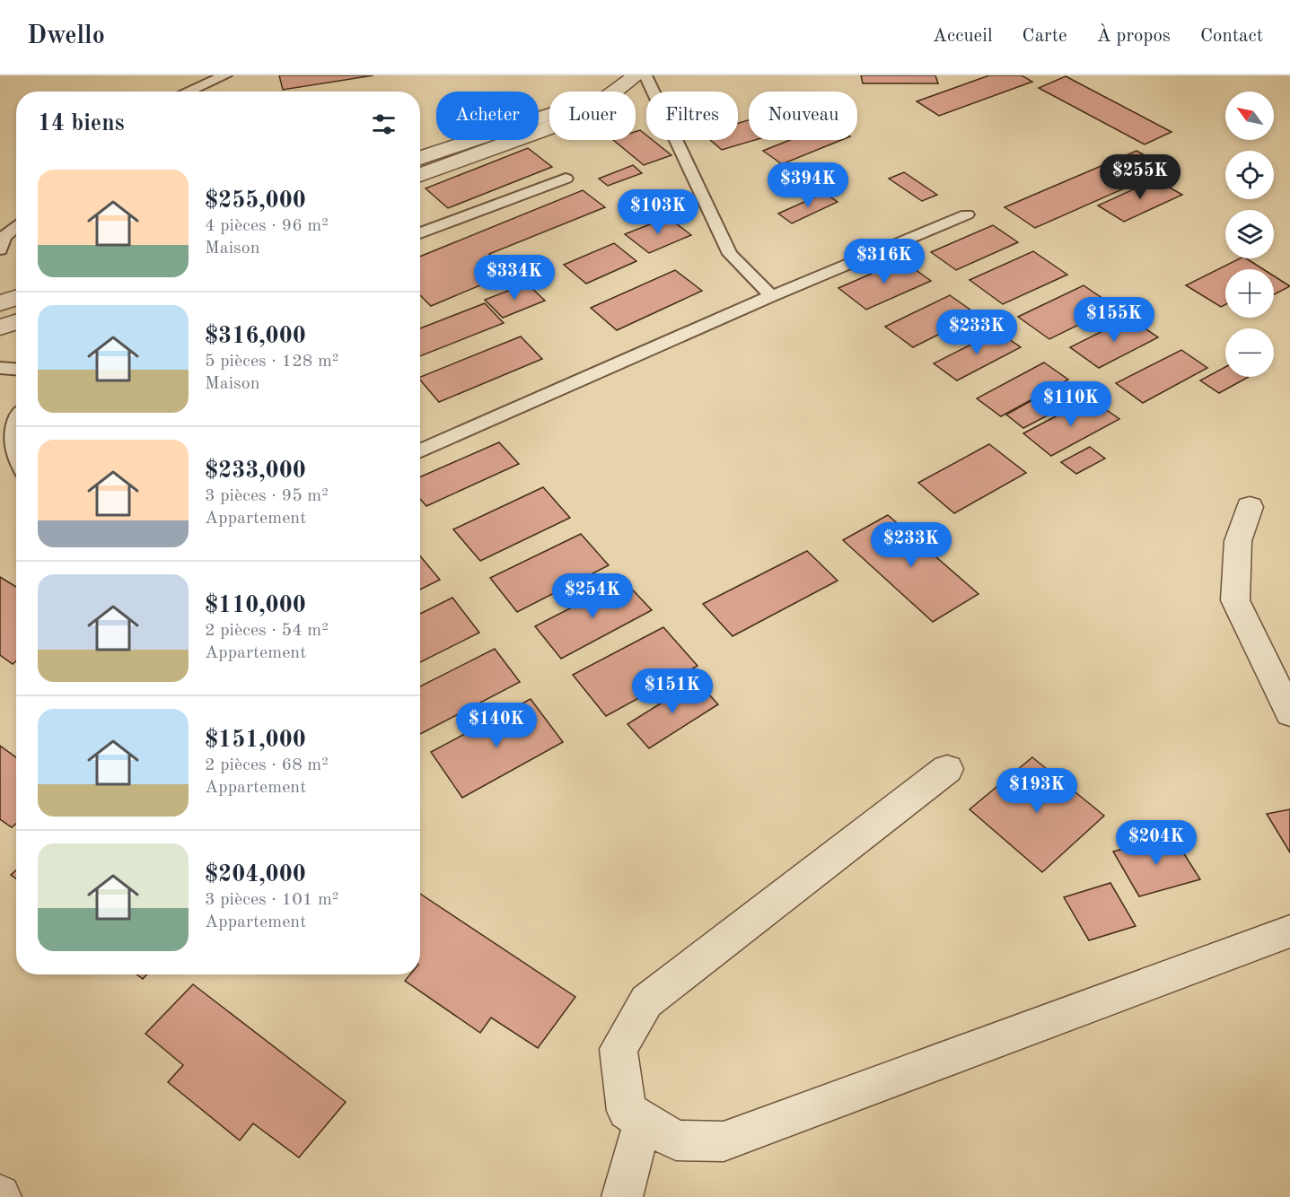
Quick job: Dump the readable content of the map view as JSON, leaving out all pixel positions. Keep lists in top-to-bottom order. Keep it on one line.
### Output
{"north":"top left","page":{"header":"Dwello","nav":["Accueil","Carte","À propos","Contact"],"map_buttons":["+","−"],"chip":["Acheter","Louer","Filtres","Nouveau"],"heading":"14 biens","price":["$255K","$394K","$103K","$316K","$334K","$155K","$233K","$110K","$233K","$254K","$151K","$140K","$193K","$204K"],"list":[{"name":"$255,000","note":"4 pièces · 96 m² · Maison"},{"name":"$316,000","note":"5 pièces · 128 m² · Maison"},{"name":"$233,000","note":"3 pièces · 95 m² · Appartement"},{"name":"$110,000","note":"2 pièces · 54 m² · Appartement"},{"name":"$151,000","note":"2 pièces · 68 m² · Appartement"},{"name":"$204,000","note":"3 pièces · 101 m² · Appartement"}]}}
